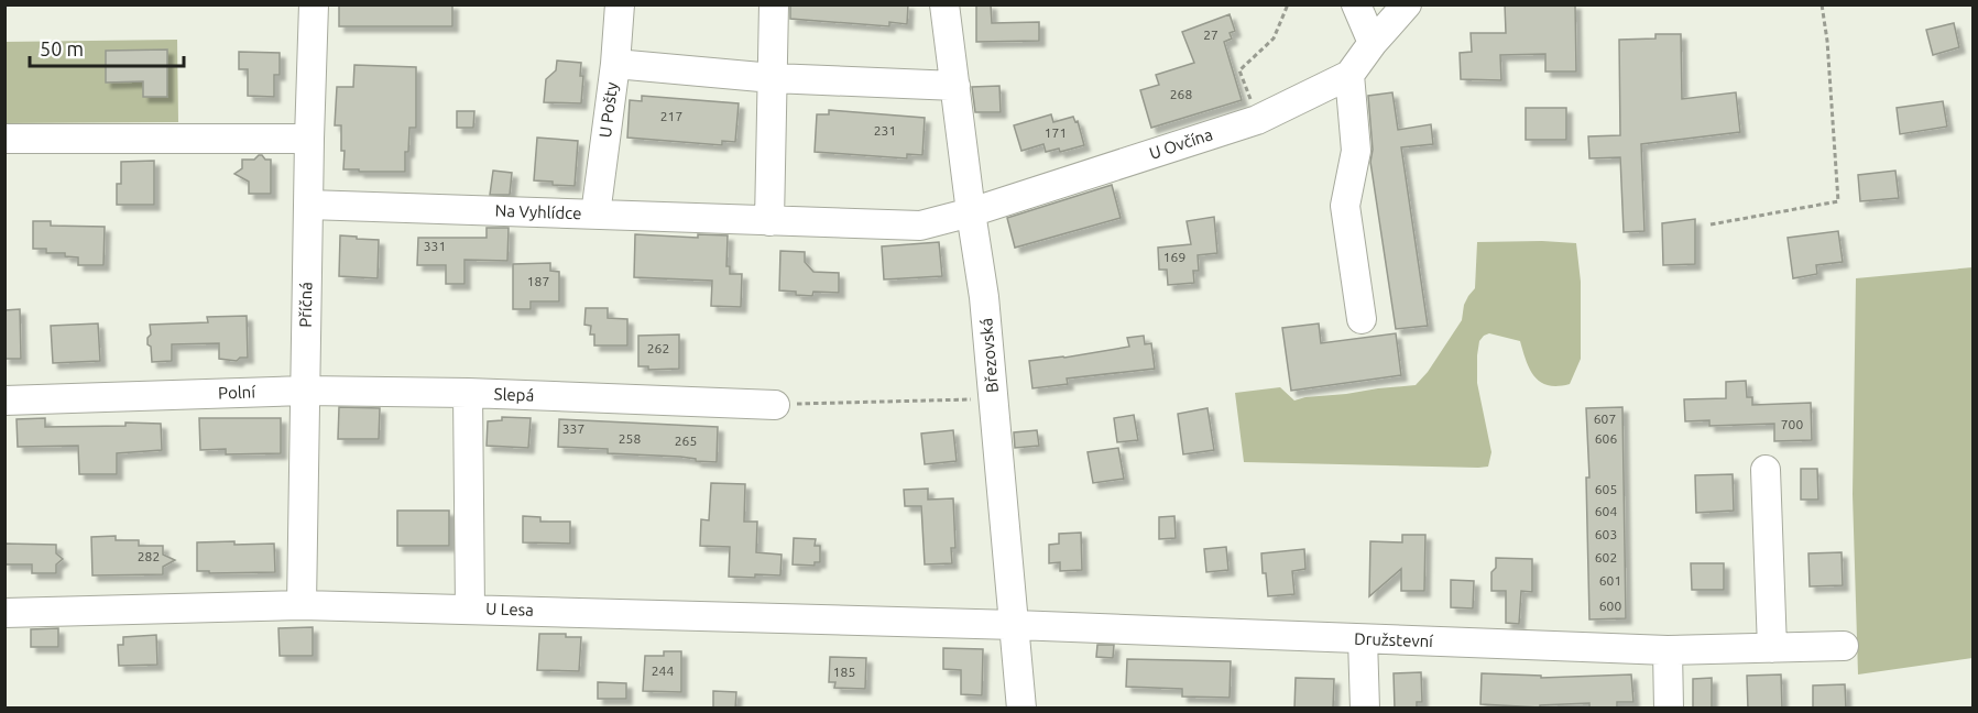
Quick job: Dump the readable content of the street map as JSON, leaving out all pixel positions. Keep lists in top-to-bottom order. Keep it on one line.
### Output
{"streets":{"street":["U Pošty","U Ovčína","Na Vyhlídce","Příčná","Březovská","Polní","Slepá","U Lesa","Družstevní"]},"crossings":[["U Pošty","Na Vyhlídce"],["U Ovčína","Na Vyhlídce"],["U Ovčína","Březovská"],["Na Vyhlídce","Příčná"],["Na Vyhlídce","Březovská"],["Příčná","Polní"],["Příčná","U Lesa"],["Březovská","U Lesa"],["Březovská","Družstevní"],["Polní","Slepá"],["U Lesa","Družstevní"]],"house_numbers":["27","268","217","231","171","331","169","187","262","607","700","337","258","606","265","605","604","603","282","602","601","600","244","185"],"scale_bar":"50 m"}
